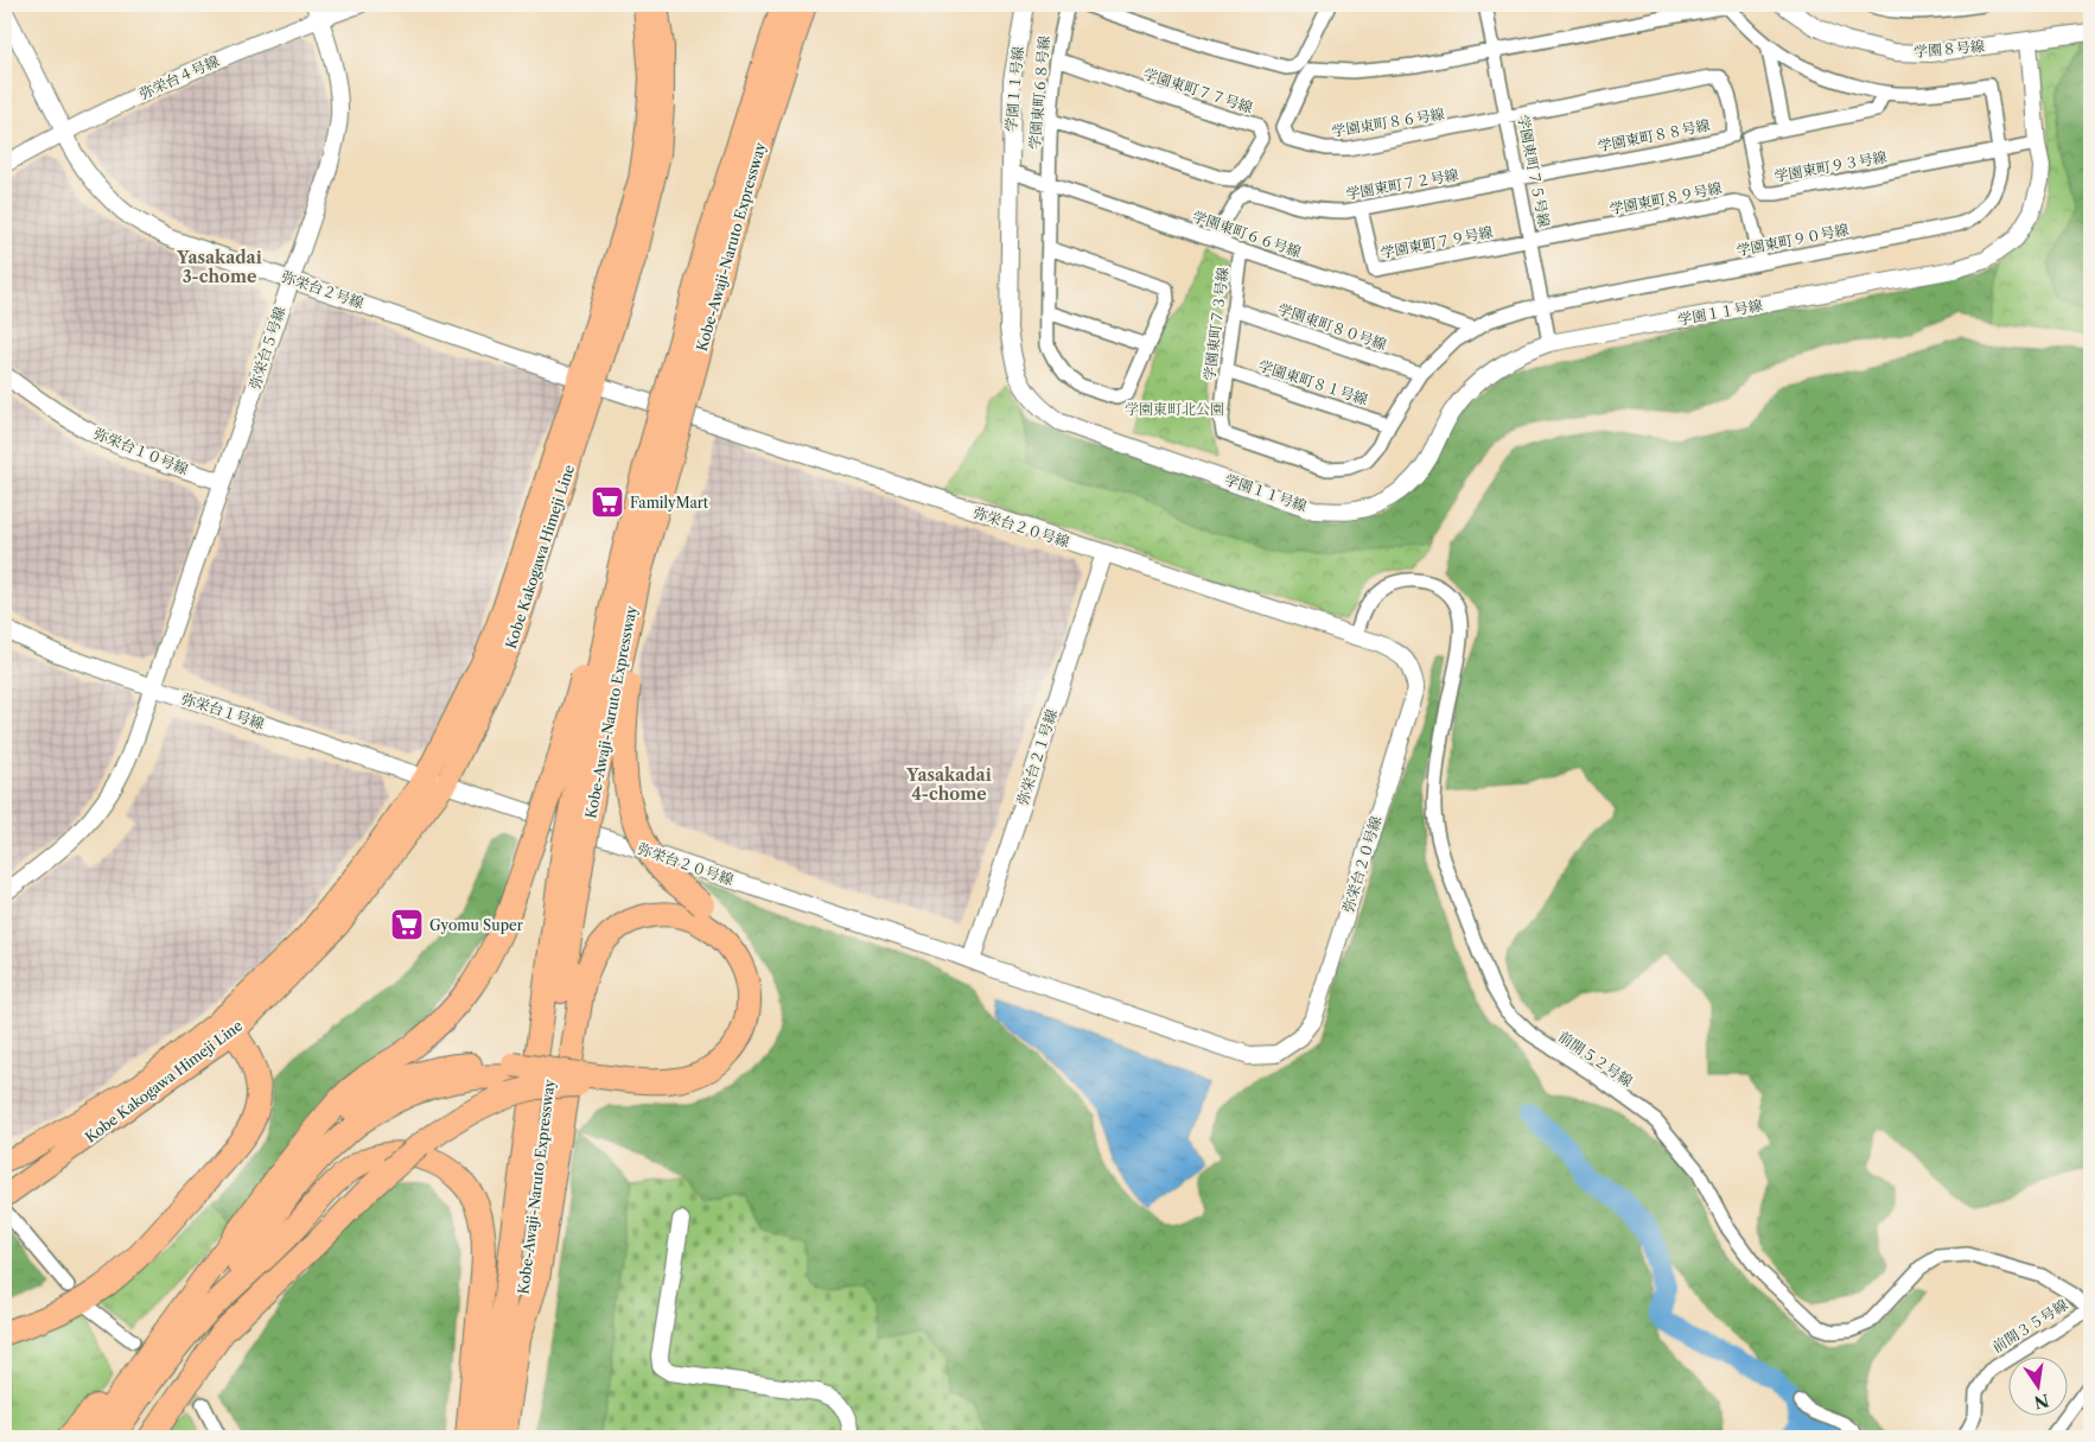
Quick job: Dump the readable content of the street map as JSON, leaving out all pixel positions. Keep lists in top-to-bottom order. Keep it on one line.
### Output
{"streets":{"highway":["Kobe-Awaji-Naruto Expressway"],"main road":["Kobe Kakogawa Himeji Line"],"street":["学園８号線","弥栄台４号線","学園１１号線","学園東町７７号線","学園東町６８号線","学園東町８６号線","学園東町８８号線","学園東町９３号線","学園東町７５号線","学園東町７２号線","学園東町８９号線","学園東町６６号線","学園東町９０号線","学園東町７９号線","弥栄台２号線","学園東町７３号線","学園東町８０号線","弥栄台５号線","学園東町８１号線","弥栄台１０号線","弥栄台２０号線","弥栄台１号線","弥栄台２１号線","前開５２号線","前開３５号線"]},"crossings":[["学園８号線","学園１１号線"],["弥栄台４号線","弥栄台２号線"],["弥栄台４号線","弥栄台５号線"],["学園１１号線","学園東町９３号線"],["学園１１号線","学園東町７５号線"],["学園１１号線","学園東町６６号線"],["学園東町７７号線","学園東町６８号線"],["学園東町６８号線","学園東町６６号線"],["学園東町８６号線","学園東町８８号線"],["学園東町８６号線","学園東町７５号線"],["学園東町８８号線","学園東町７５号線"],["学園東町８８号線","学園東町７２号線"],["学園東町９３号線","学園東町９０号線"],["学園東町７５号線","学園東町７２号線"],["学園東町７５号線","学園東町８９号線"],["学園東町７５号線","学園東町９０号線"],["学園東町７５号線","学園東町７９号線"],["学園東町７５号線","学園東町７３号線"],["学園東町７２号線","学園東町６６号線"],["学園東町７２号線","学園東町７９号線"],["学園東町８９号線","学園東町９０号線"],["学園東町８９号線","学園東町７９号線"],["学園東町６６号線","学園東町７３号線"],["学園東町９０号線","学園東町７３号線"],["弥栄台２号線","弥栄台５号線"],["弥栄台２号線","弥栄台２０号線"],["弥栄台２号線","Kobe Kakogawa Himeji Line"],["学園東町７３号線","学園東町８０号線"],["学園東町７３号線","学園東町８１号線"],["弥栄台５号線","弥栄台１０号線"],["弥栄台５号線","弥栄台１号線"],["弥栄台２０号線","Kobe Kakogawa Himeji Line"],["弥栄台２０号線","弥栄台１号線"],["弥栄台２０号線","弥栄台２１号線"],["弥栄台２０号線","前開５２号線"],["Kobe Kakogawa Himeji Line","弥栄台１号線"],["前開５２号線","前開３５号線"]],"districts":["Yasakadai 3-chome","Yasakadai 4-chome"],"parks":["学園東町北公園"],"places":{"supermarket":["FamilyMart","Gyomu Super"]},"north":"bottom"}
